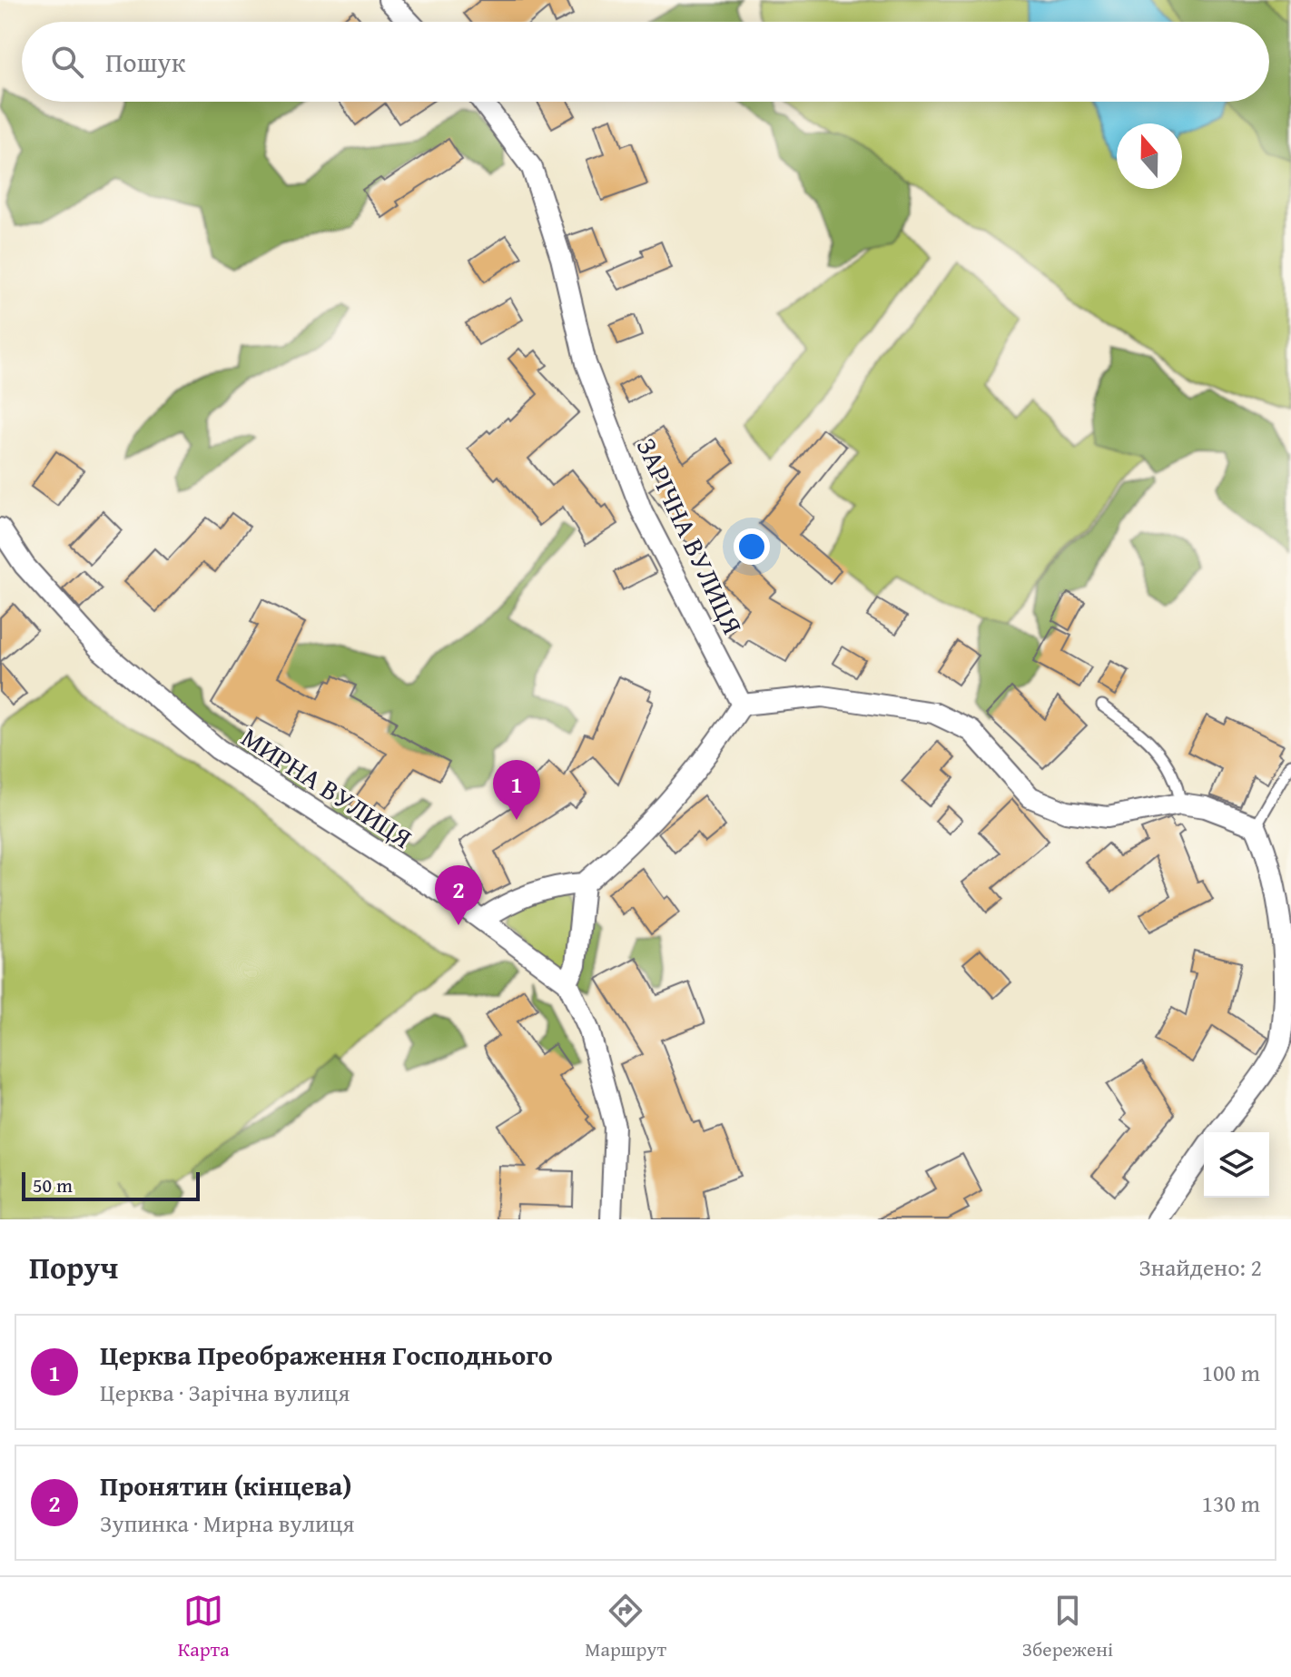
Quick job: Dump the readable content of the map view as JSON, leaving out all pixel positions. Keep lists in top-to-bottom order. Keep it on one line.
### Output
{"streets":{"street":["ЗАРІЧНА ВУЛИЦЯ","МИРНА ВУЛИЦЯ"]},"scale_bar":"50 m","north":"top","page":{"search":"Пошук","pins":["1","2"],"scale":"50 m","heading":["Поруч","Знайдено: 2"],"list":[{"mark":"1","name":"Церква Преображення Господнього","note":"Церква · Зарічна вулиця","value":"100 m"},{"mark":"2","name":"Пронятин (кінцева)","note":"Зупинка · Мирна вулиця","value":"130 m"}],"nav":["Карта","Маршрут","Збережені"]}}
